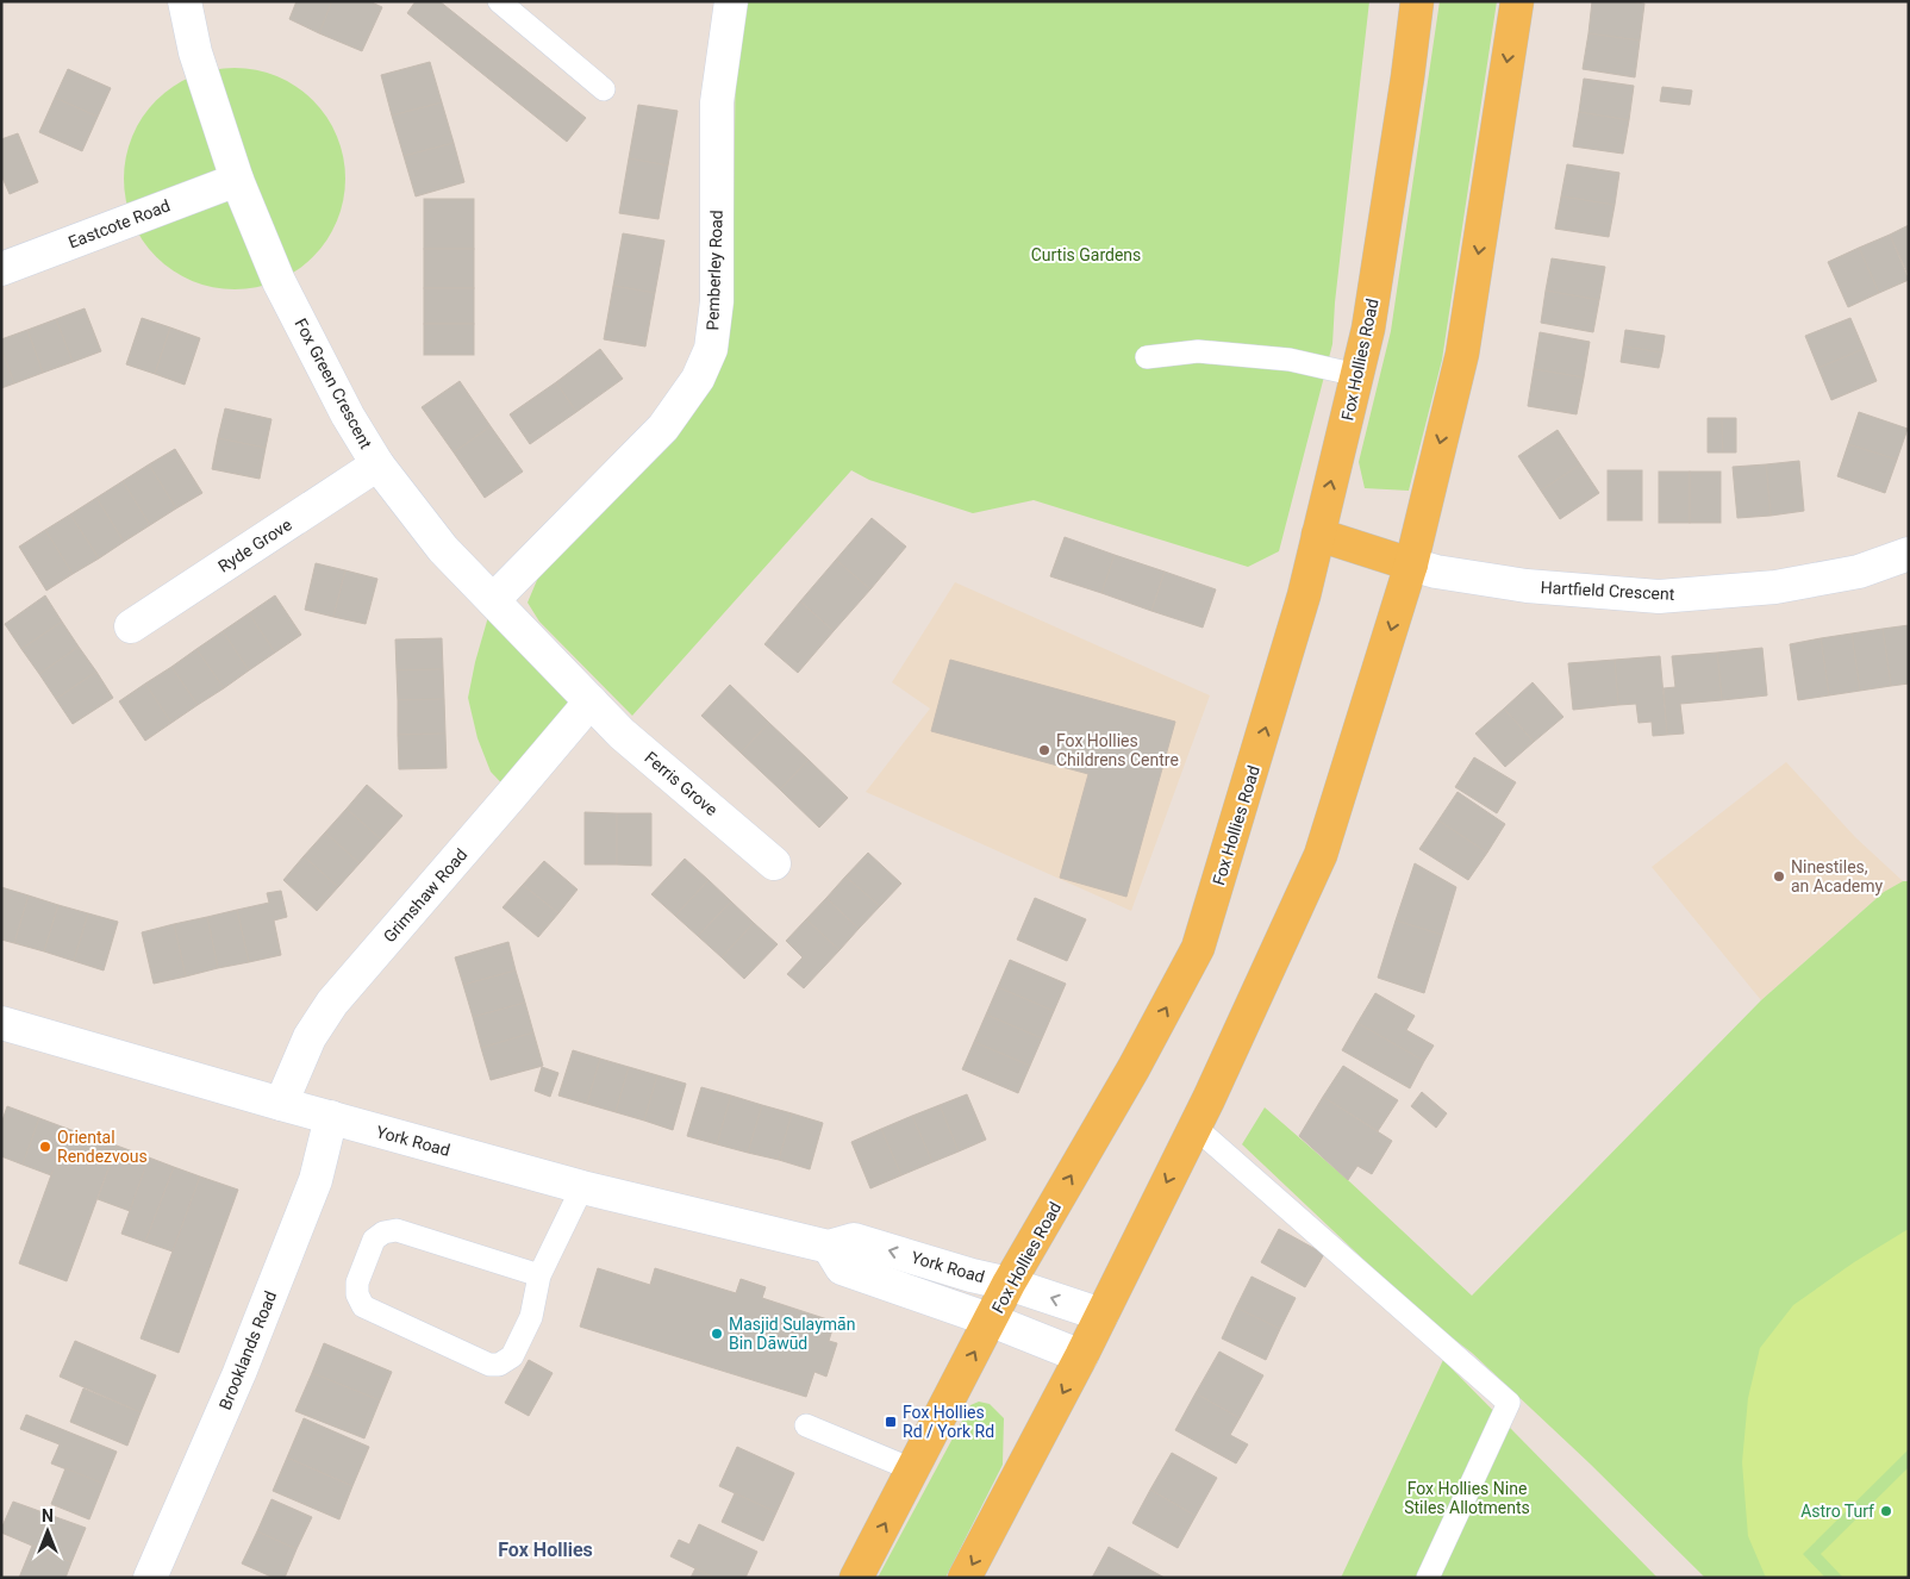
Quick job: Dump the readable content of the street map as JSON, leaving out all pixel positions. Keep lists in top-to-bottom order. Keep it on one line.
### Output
{"streets":{"main road":["Fox Hollies Road"],"street":["Eastcote Road","Pemberley Road","Fox Green Crescent","Ryde Grove","Hartfield Crescent","Ferris Grove","Grimshaw Road","York Road","Brooklands Road"]},"crossings":[["Eastcote Road","Fox Green Crescent"],["Pemberley Road","Fox Green Crescent"],["Fox Hollies Road","York Road"],["Fox Green Crescent","Ryde Grove"],["Fox Green Crescent","Ferris Grove"],["Fox Green Crescent","Grimshaw Road"],["Ferris Grove","Grimshaw Road"],["Grimshaw Road","York Road"],["York Road","Brooklands Road"]],"districts":["Fox Hollies"],"parks":["Curtis Gardens","Fox Hollies Nine Stiles Allotments"],"places":{"other":["Fox Hollies Childrens Centre","Ninestiles, an Academy","Oriental Rendezvous","Masjid Sulaymān Bin Dāwūd","Astro Turf"],"transit":["Fox Hollies Rd / York Rd"]},"north":"top"}
